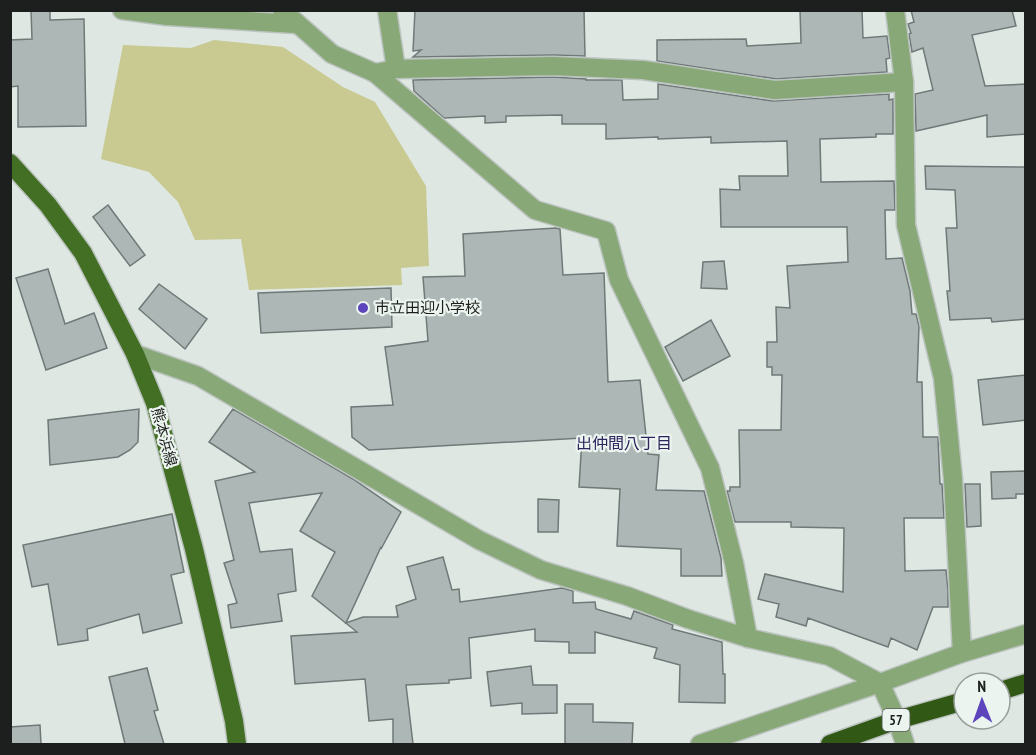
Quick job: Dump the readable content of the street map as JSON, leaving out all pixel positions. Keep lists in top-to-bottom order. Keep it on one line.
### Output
{"streets":{"highway":["57"],"main road":["熊本浜線"]},"districts":["出仲間八丁目"],"places":["市立田迎小学校"],"north":"top"}
